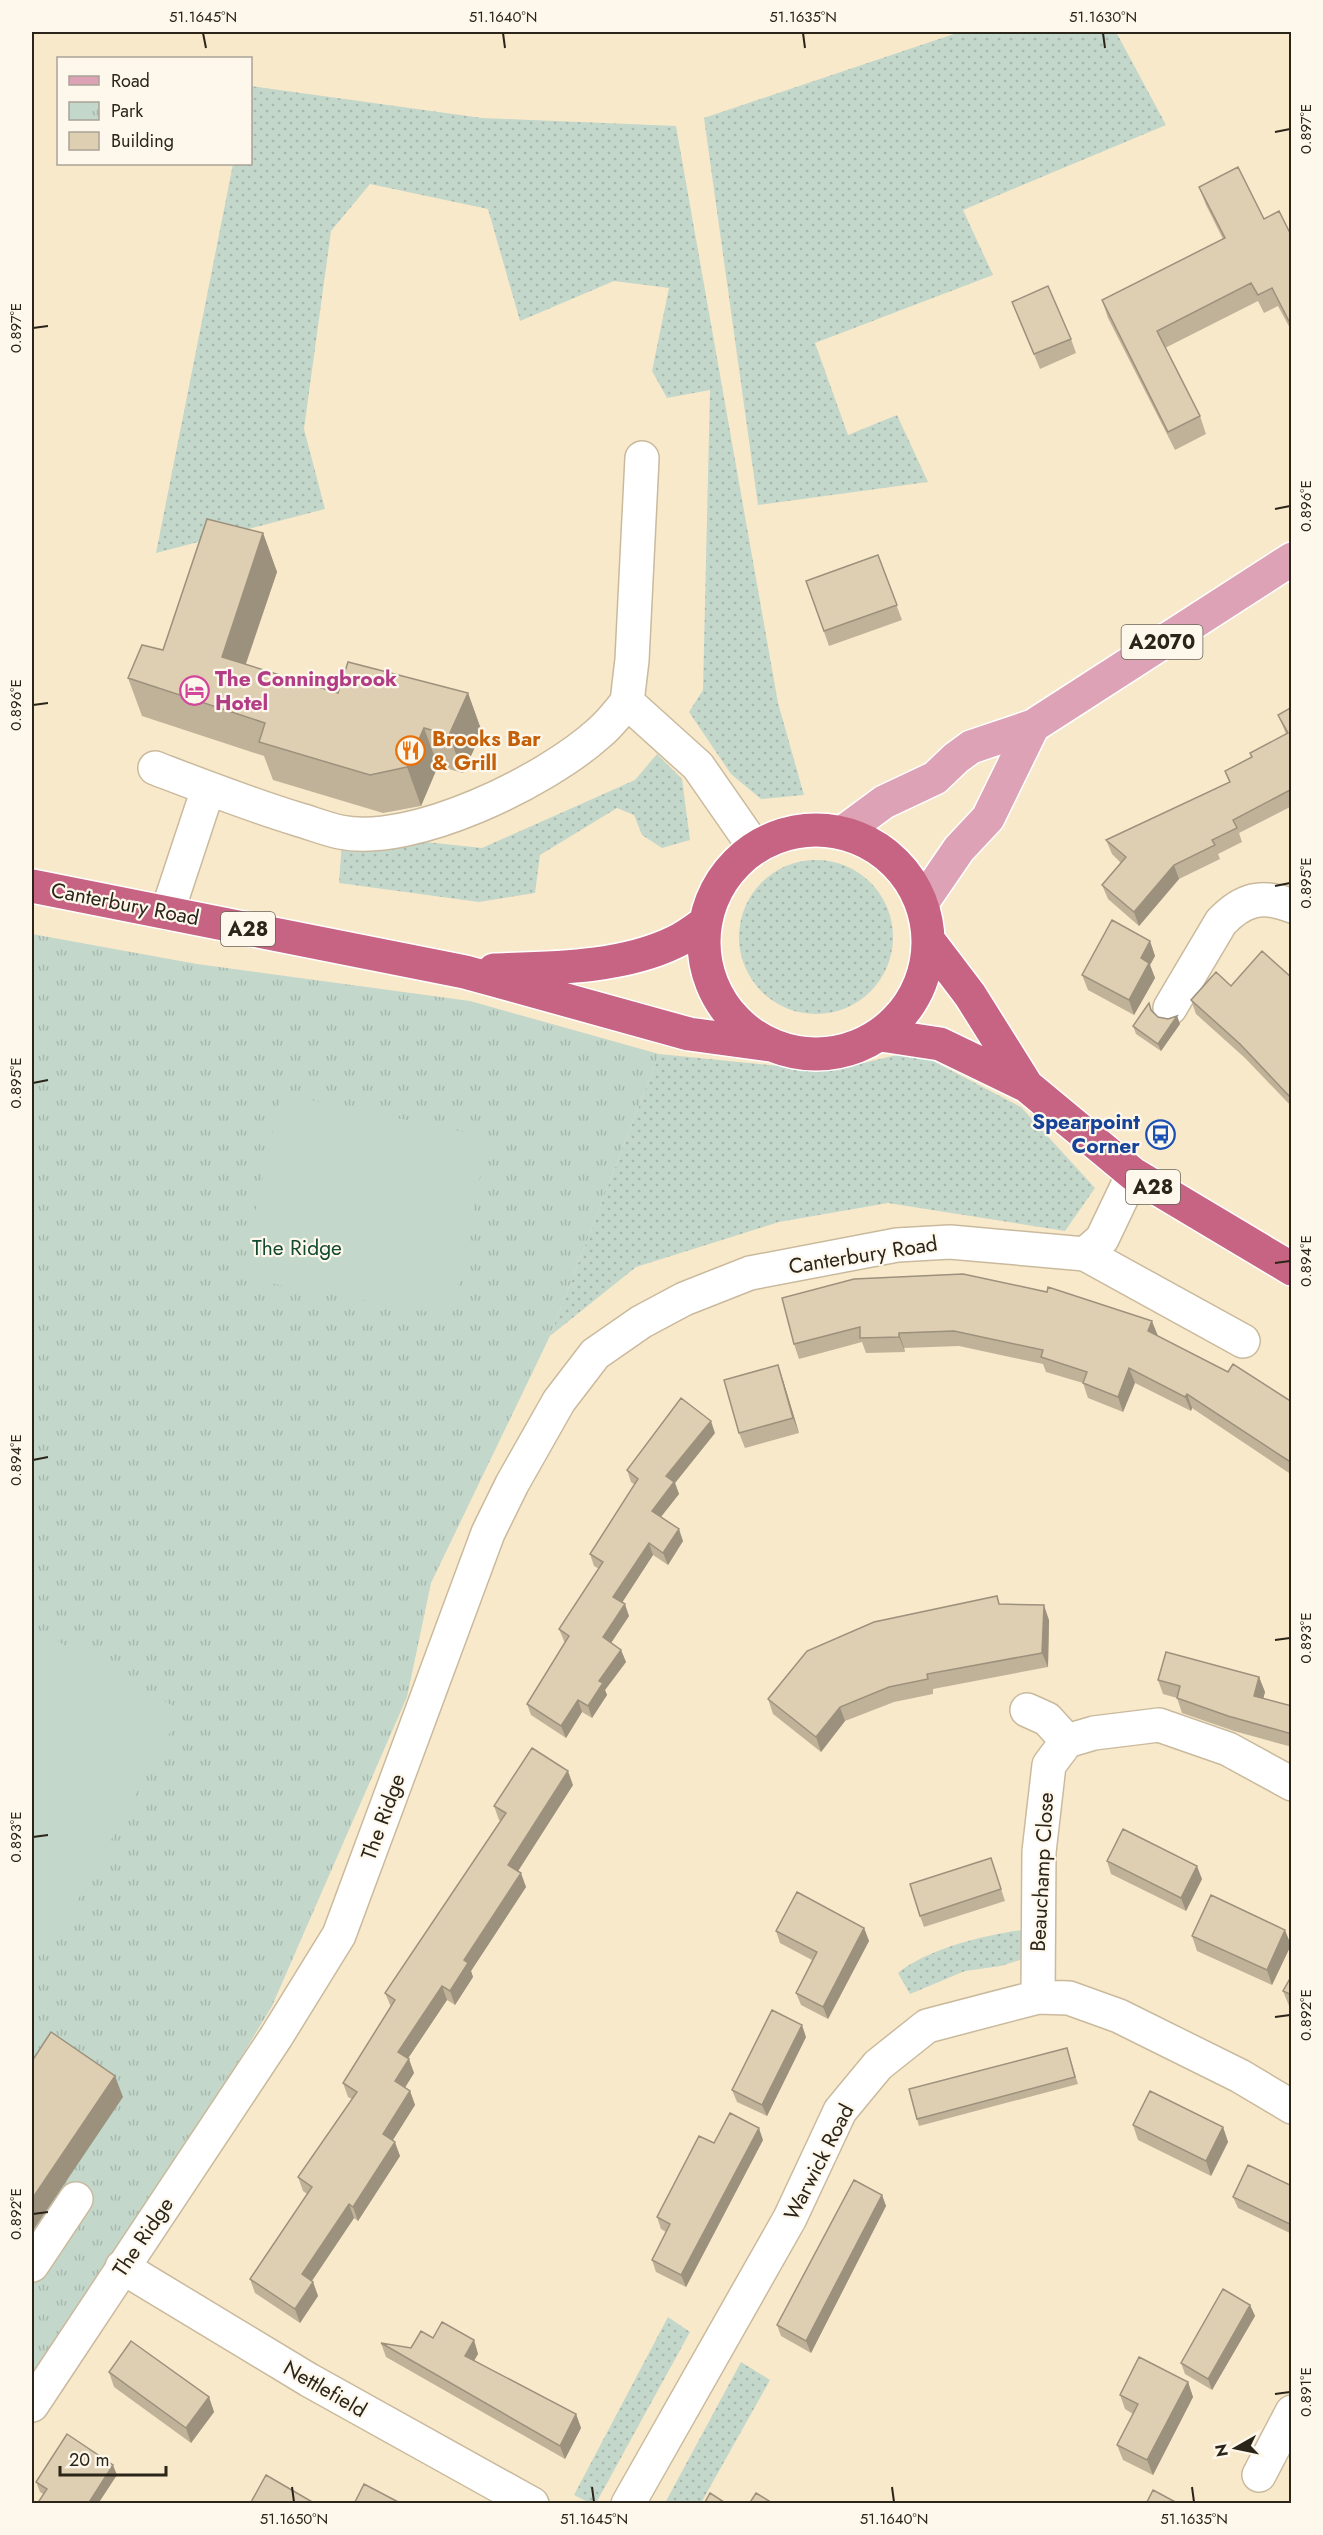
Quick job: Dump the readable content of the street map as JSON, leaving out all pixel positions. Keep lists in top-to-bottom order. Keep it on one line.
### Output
{"streets":{"highway":["Canterbury Road","A28"],"main road":["A2070"],"street":["The Ridge","Beauchamp Close","Warwick Road","Nettlefield"]},"crossings":[["Canterbury Road","The Ridge"],["The Ridge","Nettlefield"],["Beauchamp Close","Warwick Road"]],"parks":["The Ridge"],"places":{"hotel":["The Conningbrook Hotel"],"restaurant":["Brooks Bar & Grill"],"bus stop":["Spearpoint Corner"]},"legend":["Road","Park","Building"],"scale_bar":"20 m","north":"left","coordinates":["51.1645°N","51.1640°N","51.1635°N","51.1630°N","0.897°E","0.896°E","0.895°E","0.894°E","0.893°E","0.892°E","0.891°E","51.1650°N"]}
